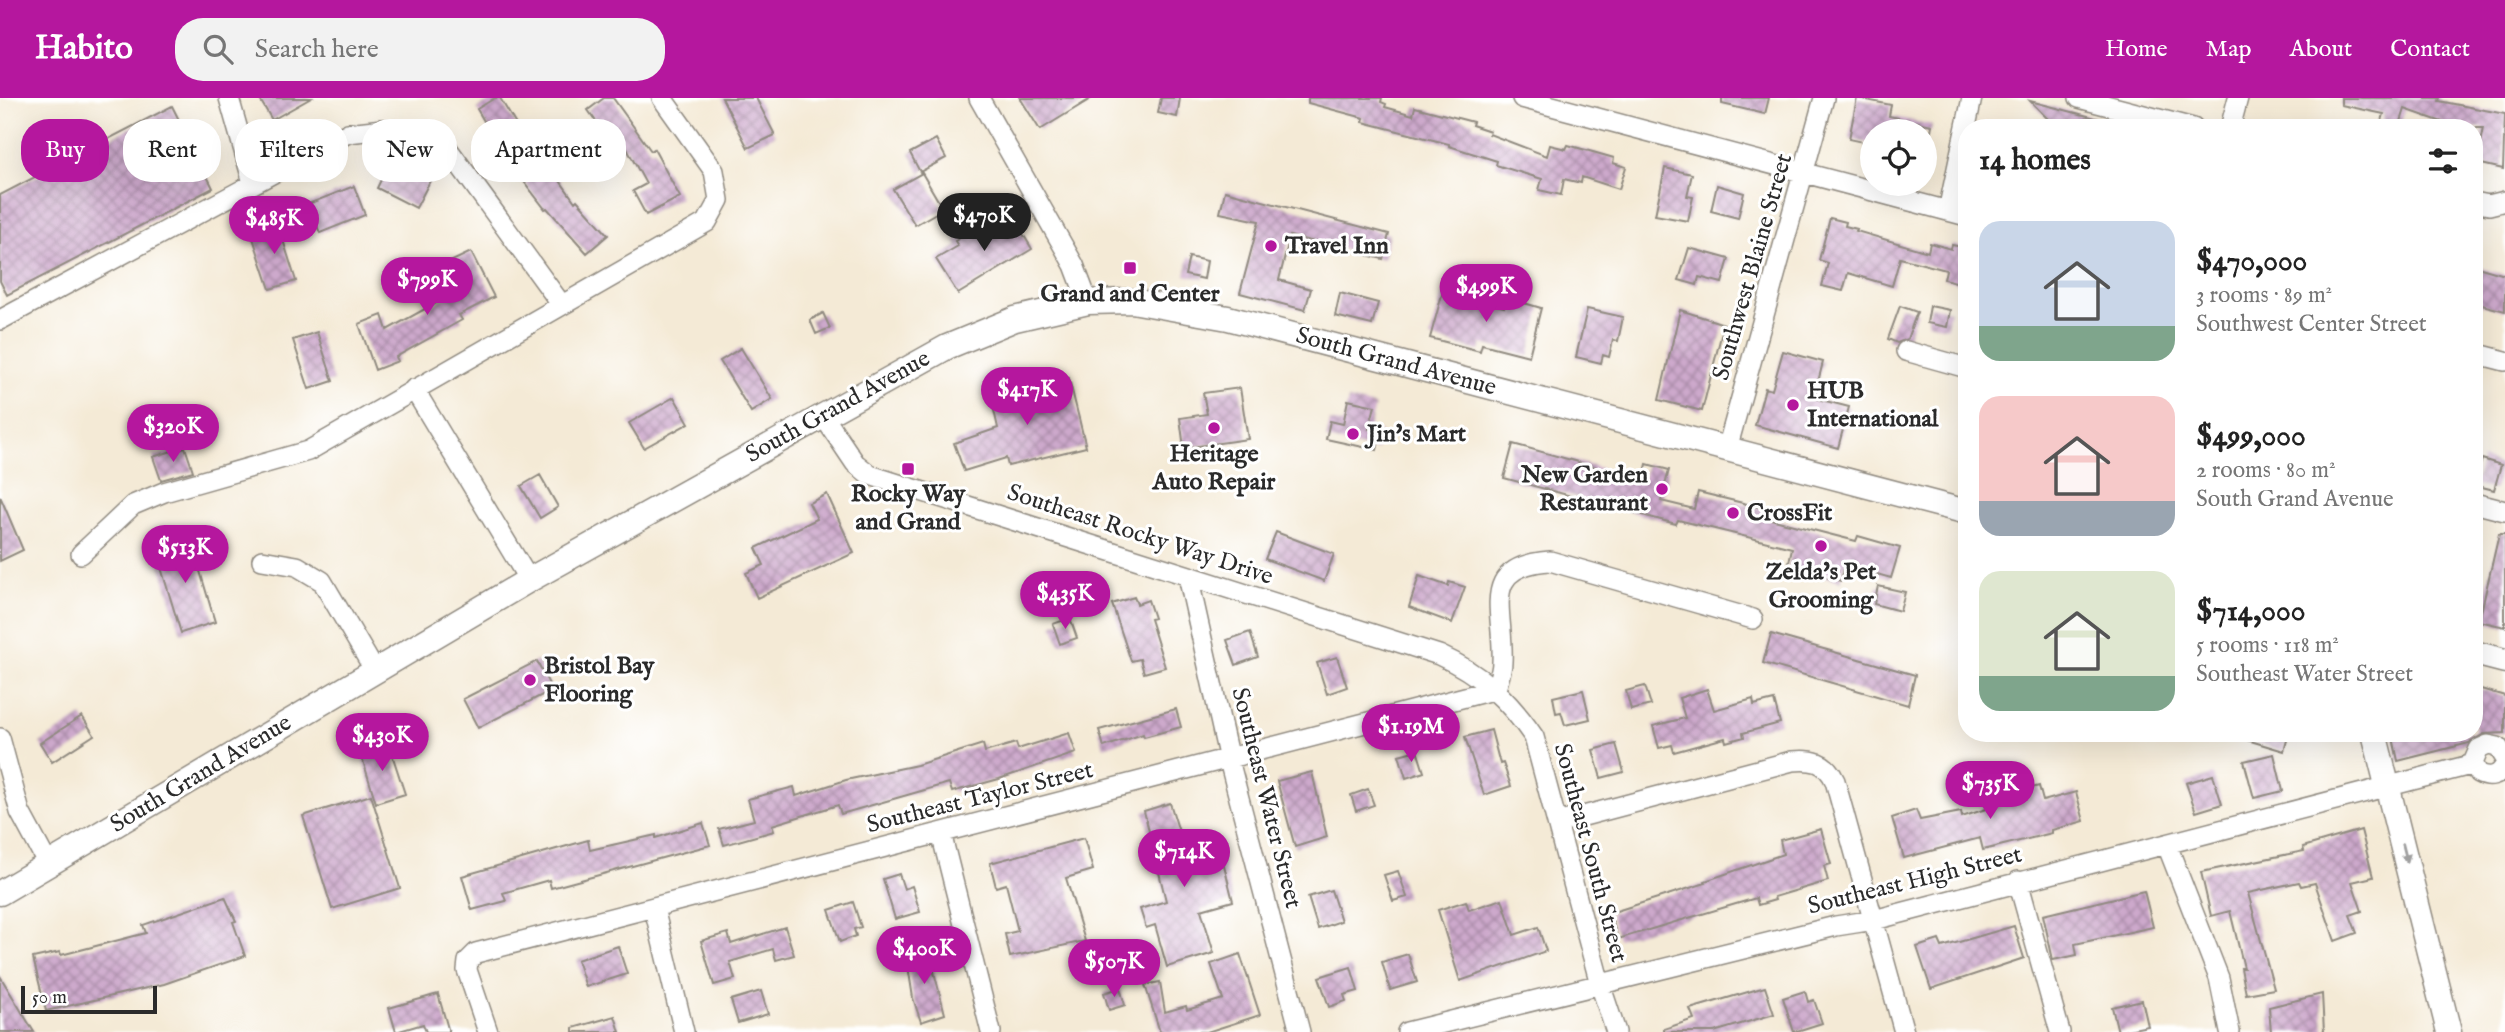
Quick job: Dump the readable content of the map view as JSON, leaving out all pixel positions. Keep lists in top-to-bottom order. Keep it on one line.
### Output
{"streets":{"main road":["South Grand Avenue"],"street":["Southwest Blaine Street","Southeast Rocky Way Drive","Southeast Taylor Street","Southeast Water Street","Southeast South Street","Southeast High Street"]},"crossings":[["Southwest Blaine Street","South Grand Avenue"],["South Grand Avenue","Southeast Rocky Way Drive"],["Southeast Rocky Way Drive","Southeast Water Street"],["Southeast Rocky Way Drive","Southeast South Street"],["Southeast Taylor Street","Southeast Water Street"],["Southeast Taylor Street","Southeast South Street"],["Southeast South Street","Southeast High Street"]],"places":{"other":["Travel Inn","HUB International","Heritage Auto Repair","Jin's Mart","New Garden Restaurant","CrossFit","Zelda's Pet Grooming","Bristol Bay Flooring"],"transit":["Grand and Center","Rocky Way and Grand"]},"scale_bar":"50 m","page":{"header":"Habito","search":"Search here","nav":["Home","Map","About","Contact"],"chip":["Buy","Rent","Filters","New","Apartment"],"heading":"14 homes","price":["$470K","$485K","$799K","$499K","$417K","$320K","$513K","$435K","$1.19M","$430K","$735K","$714K","$400K","$507K"],"list":[{"name":"$470,000","note":"3 rooms · 89 m² · Southwest Center Street"},{"name":"$499,000","note":"2 rooms · 80 m² · South Grand Avenue"},{"name":"$714,000","note":"5 rooms · 118 m² · Southeast Water Street"}],"scale":"50 m"}}
